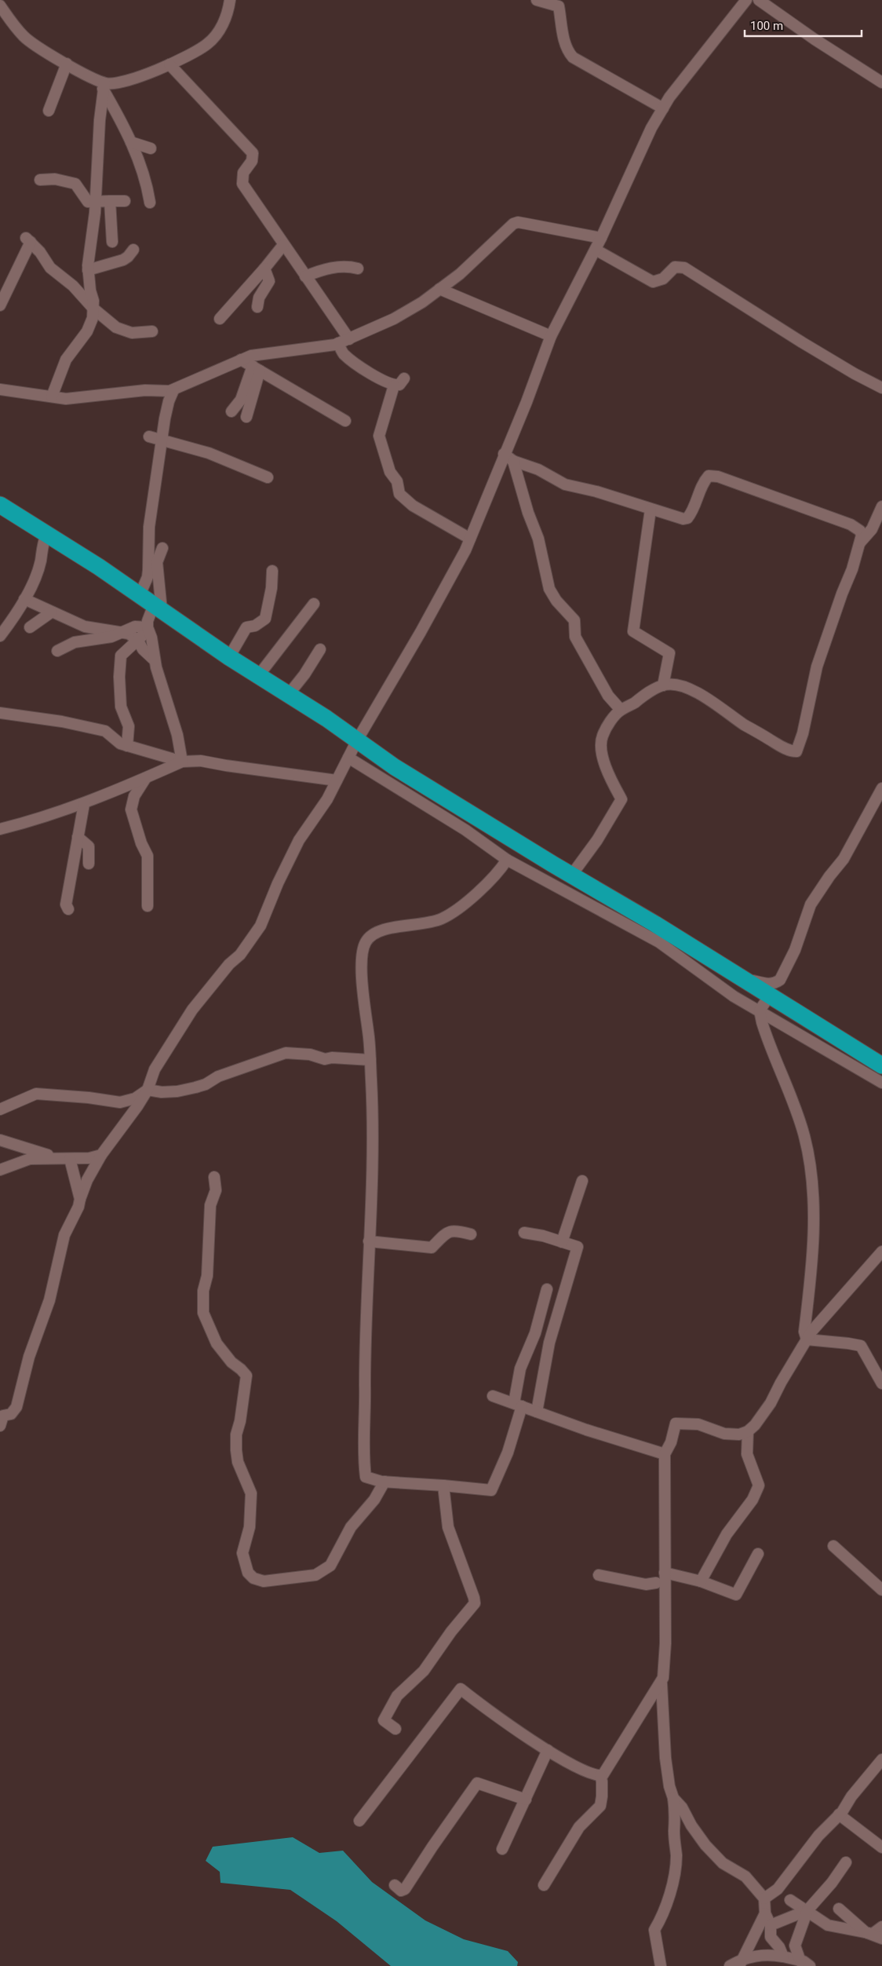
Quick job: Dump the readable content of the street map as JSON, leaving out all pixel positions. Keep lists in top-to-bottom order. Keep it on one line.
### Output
{"scale_bar":"100 m"}
